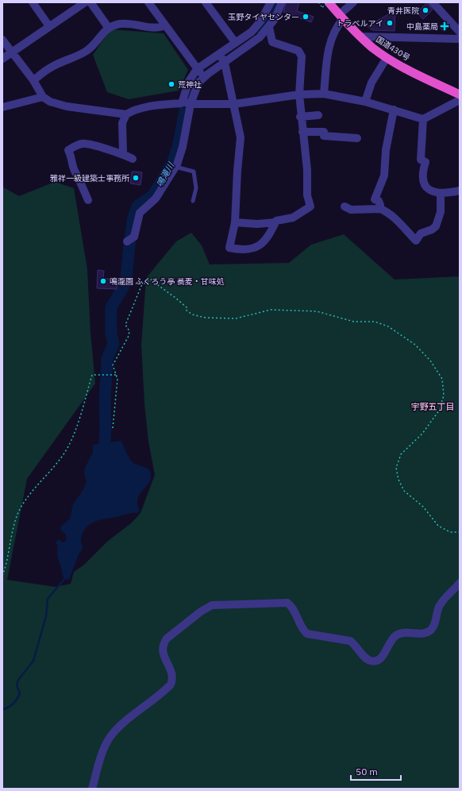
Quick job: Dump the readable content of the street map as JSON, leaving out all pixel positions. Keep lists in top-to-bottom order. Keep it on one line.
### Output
{"streets":{"highway":["国道430号"]},"districts":["宇野五丁目"],"water":["鳴滝川"],"places":{"other":["青井医院","玉野タイヤセンター","トラベルアイ","荒神社","雅祥一級建築士事務所","鳴瀧園 ふくろう亭 蕎麦・甘味処"],"health":["中島薬局"]},"scale_bar":"50 m"}
